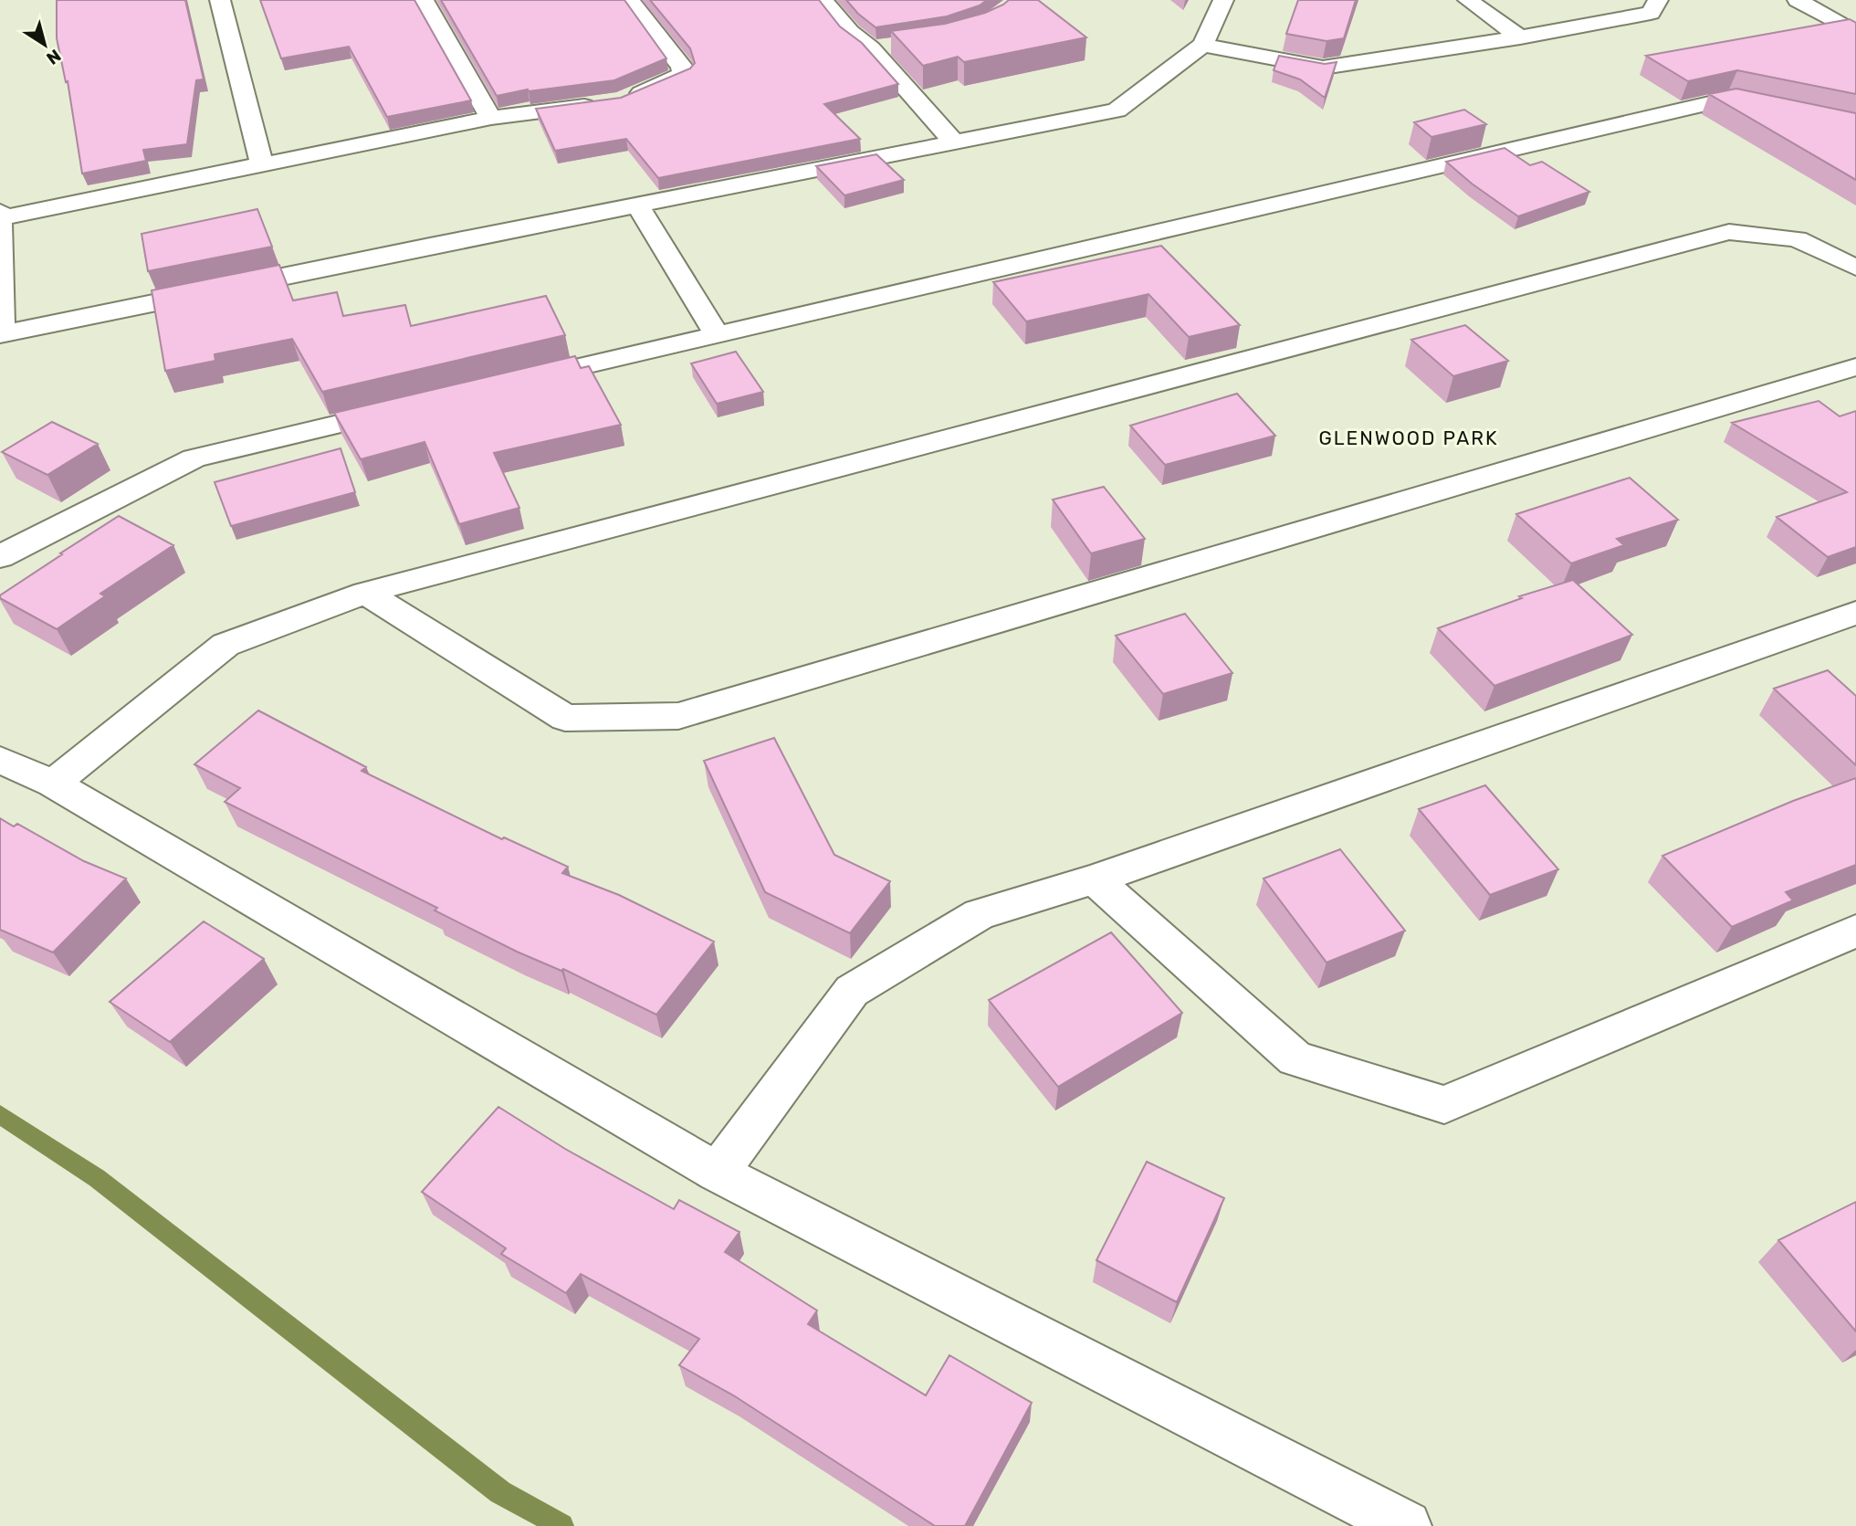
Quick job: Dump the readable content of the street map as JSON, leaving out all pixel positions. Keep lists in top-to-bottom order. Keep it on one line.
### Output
{"districts":["GLENWOOD PARK"],"north":"bottom right"}
